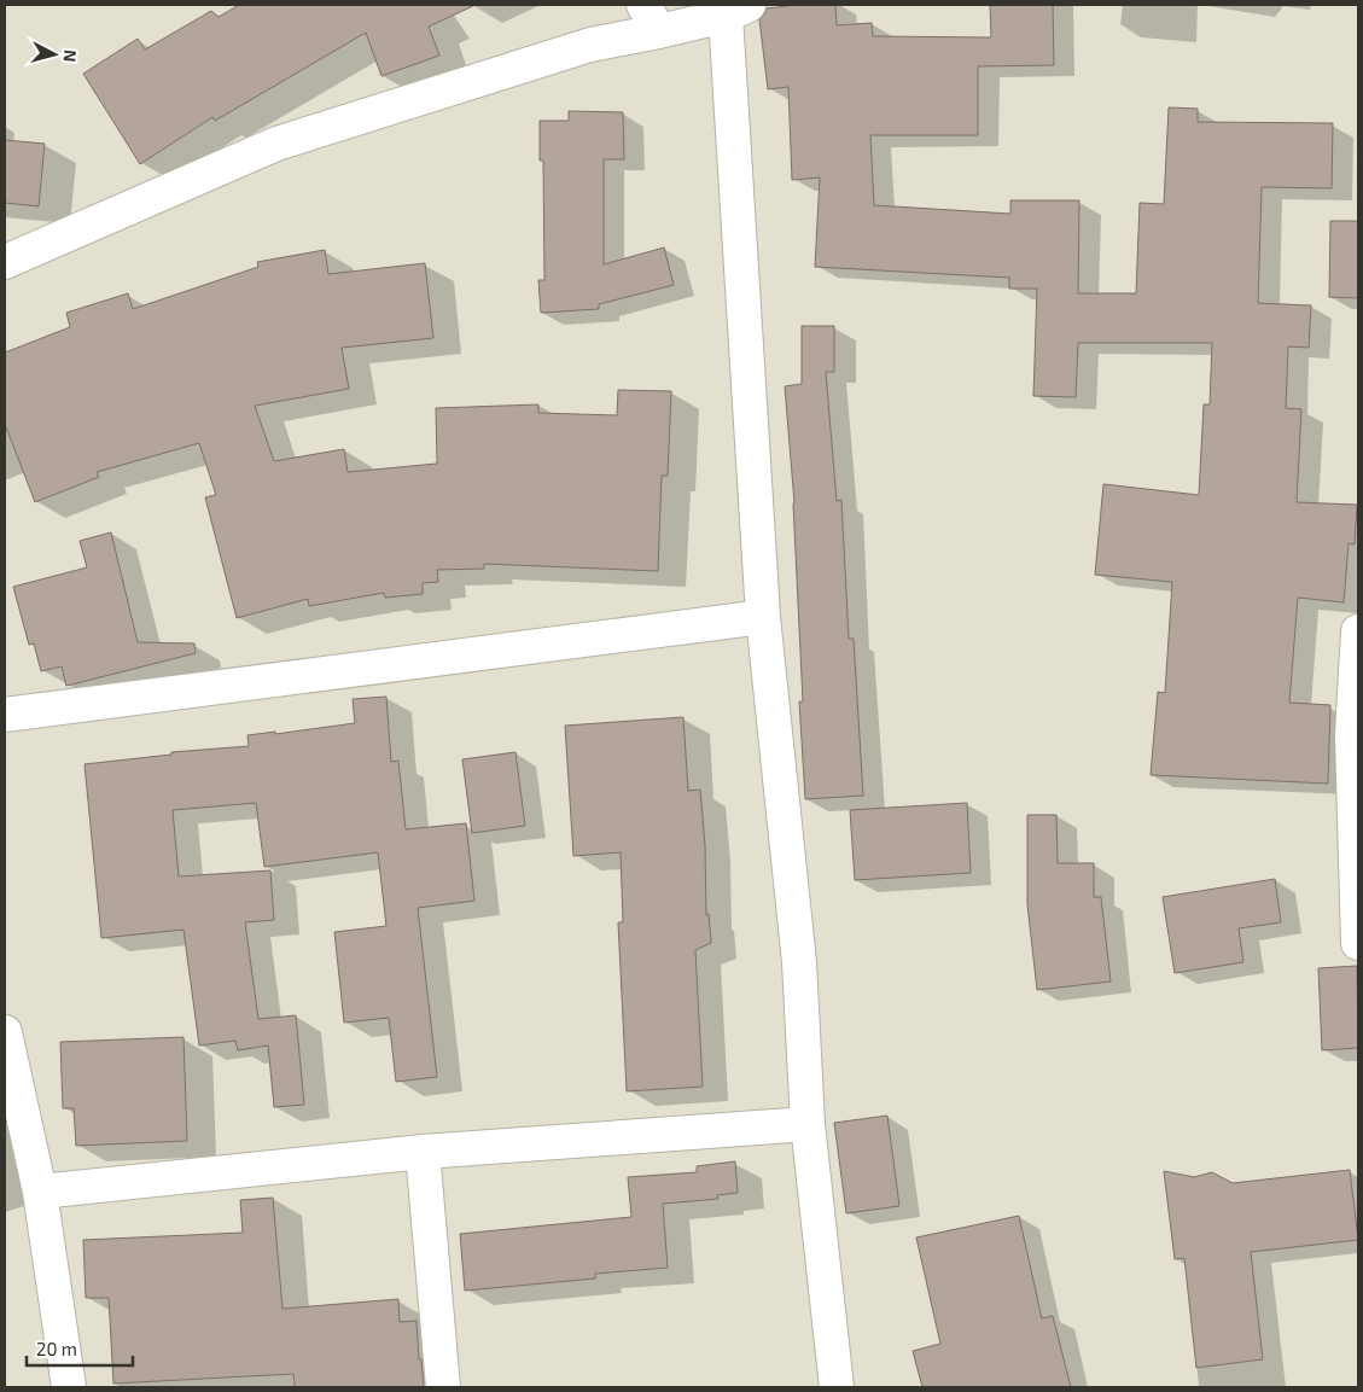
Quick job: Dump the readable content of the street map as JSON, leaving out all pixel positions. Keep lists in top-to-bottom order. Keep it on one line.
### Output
{"scale_bar":"20 m","north":"right"}
